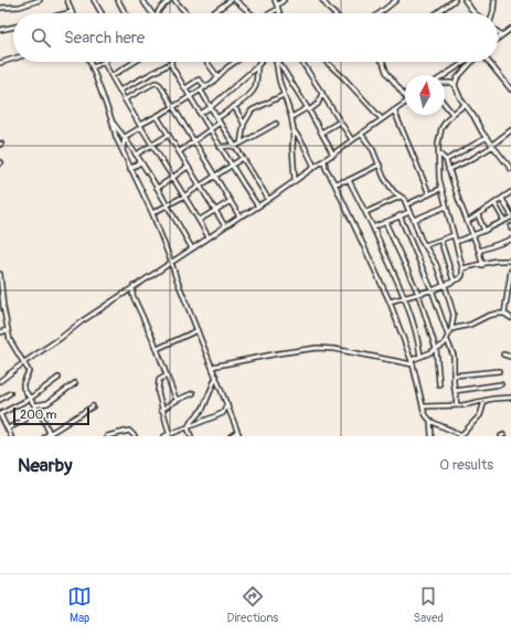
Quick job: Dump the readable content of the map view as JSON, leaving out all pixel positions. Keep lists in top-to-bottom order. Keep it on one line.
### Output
{"scale_bar":"200 m","north":"top","page":{"search":"Search here","scale":"200 m","heading":["Nearby","0 results"],"nav":["Map","Directions","Saved"]}}
